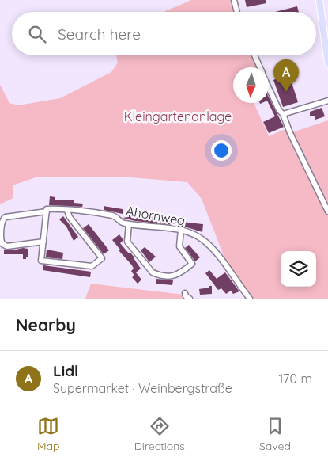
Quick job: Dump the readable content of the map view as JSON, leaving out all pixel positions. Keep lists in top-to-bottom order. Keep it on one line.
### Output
{"streets":{"street":["Ahornweg"]},"parks":["Kleingartenanlage"],"north":"bottom","page":{"search":"Search here","pins":"A","heading":"Nearby","list":[{"mark":"A","name":"Lidl","note":"Supermarket · Weinbergstraße","value":"170 m"}],"nav":["Map","Directions","Saved"]}}
